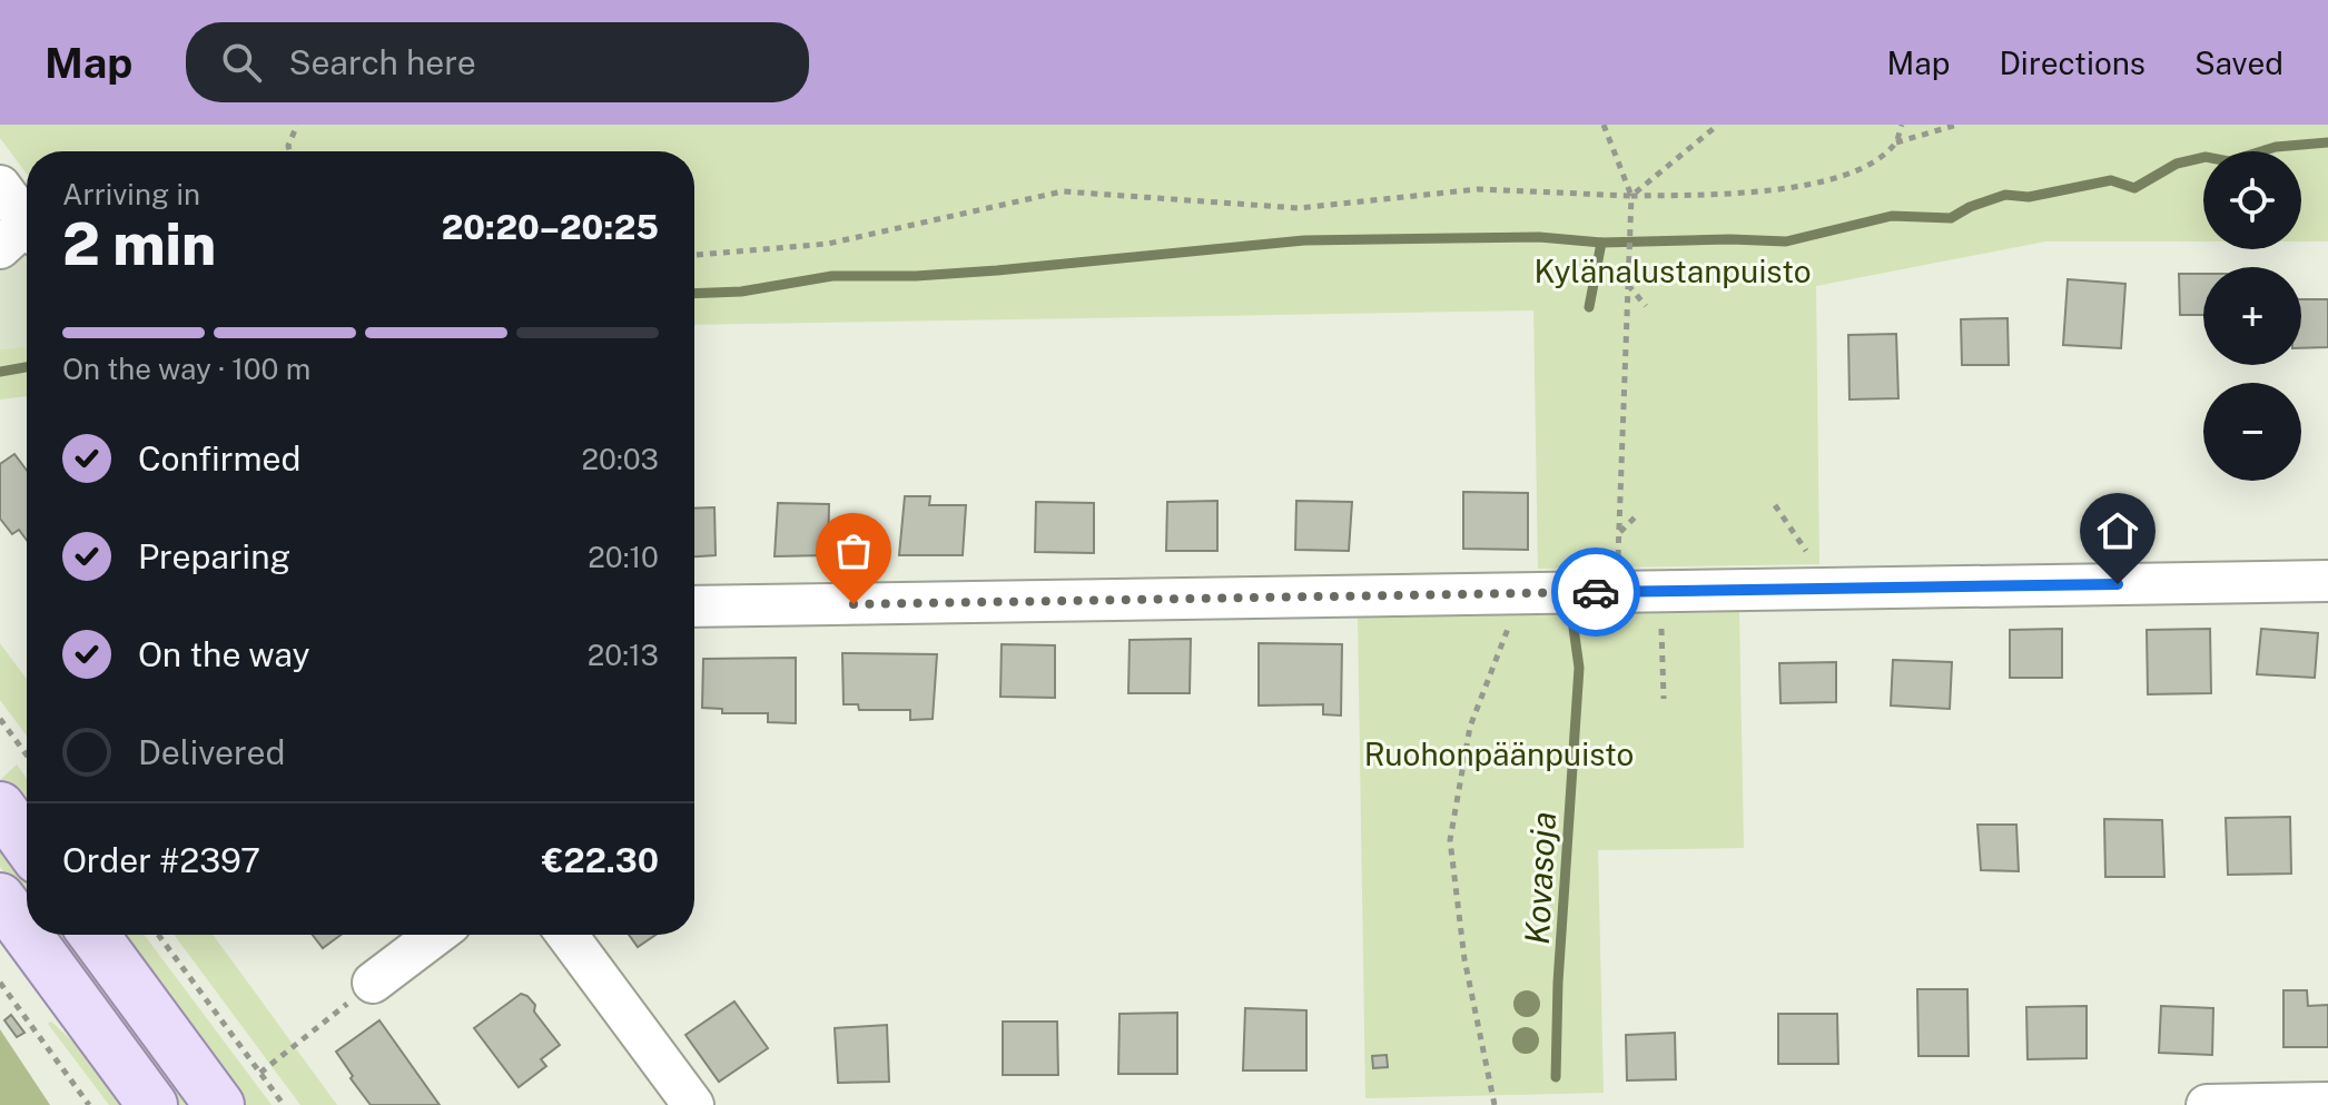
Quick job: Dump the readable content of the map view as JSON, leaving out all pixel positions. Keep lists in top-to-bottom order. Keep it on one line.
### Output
{"water":["Kovasoja"],"parks":["Kylänalustanpuisto","Ruohonpäänpuisto"],"page":{"header":"Map","search":"Search here","nav":["Map","Directions","Saved"],"map_buttons":["+","−"],"heading":["2 min","Arriving in","20:20–20:25"],"panel":["Order #2397","€22.30"],"bar":"On the way · 100 m","list":[["Confirmed","20:03"],["Preparing","20:10"],["On the way","20:13"],"Delivered"]}}
